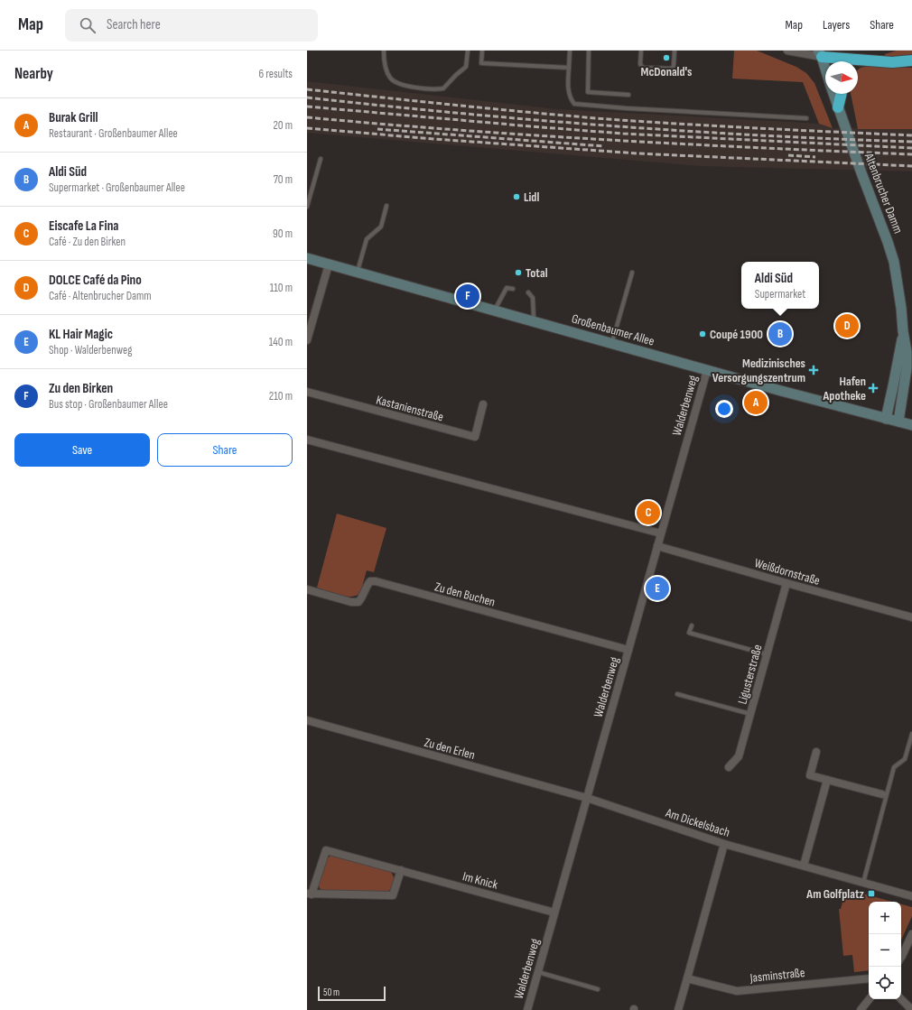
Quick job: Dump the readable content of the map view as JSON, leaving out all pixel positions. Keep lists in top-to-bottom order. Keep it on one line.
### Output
{"streets":{"main road":["Altenbrucher Damm","Großenbaumer Allee"],"street":["Walderbenweg","Kastanienstraße","Weißdornstraße","Zu den Buchen","Ligusterstraße","Zu den Erlen","Am Dickelsbach","Im Knick","Jasminstraße"]},"crossings":[["Altenbrucher Damm","Großenbaumer Allee"],["Großenbaumer Allee","Walderbenweg"],["Walderbenweg","Weißdornstraße"],["Walderbenweg","Zu den Buchen"],["Walderbenweg","Zu den Erlen"],["Walderbenweg","Am Dickelsbach"],["Walderbenweg","Im Knick"],["Weißdornstraße","Ligusterstraße"],["Zu den Erlen","Am Dickelsbach"]],"places":{"other":["McDonald's","Lidl","Total","Coupé 1900"],"health":["Medizinisches Versorgungszentrum","Hafen Apotheke"],"transit":["Am Golfplatz"]},"scale_bar":"50 m","north":"right","page":{"header":"Map","search":"Search here","nav":["Map","Layers","Share"],"heading":["Nearby","6 results"],"list":[{"mark":"A","name":"Burak Grill","note":"Restaurant · Großenbaumer Allee","value":"20 m"},{"mark":"B","name":"Aldi Süd","note":"Supermarket · Großenbaumer Allee","value":"70 m"},{"mark":"C","name":"Eiscafe La Fina","note":"Café · Zu den Birken","value":"90 m"},{"mark":"D","name":"DOLCE Café da Pino","note":"Café · Altenbrucher Damm","value":"110 m"},{"mark":"E","name":"KL Hair Magic","note":"Shop · Walderbenweg","value":"140 m"},{"mark":"F","name":"Zu den Birken","note":"Bus stop · Großenbaumer Allee","value":"210 m"}],"popup":["Aldi Süd","Supermarket"],"pins":["F","D","B","A","C","E"],"buttons":["Save","Share"],"map_buttons":["+","−"],"scale":"50 m"}}
